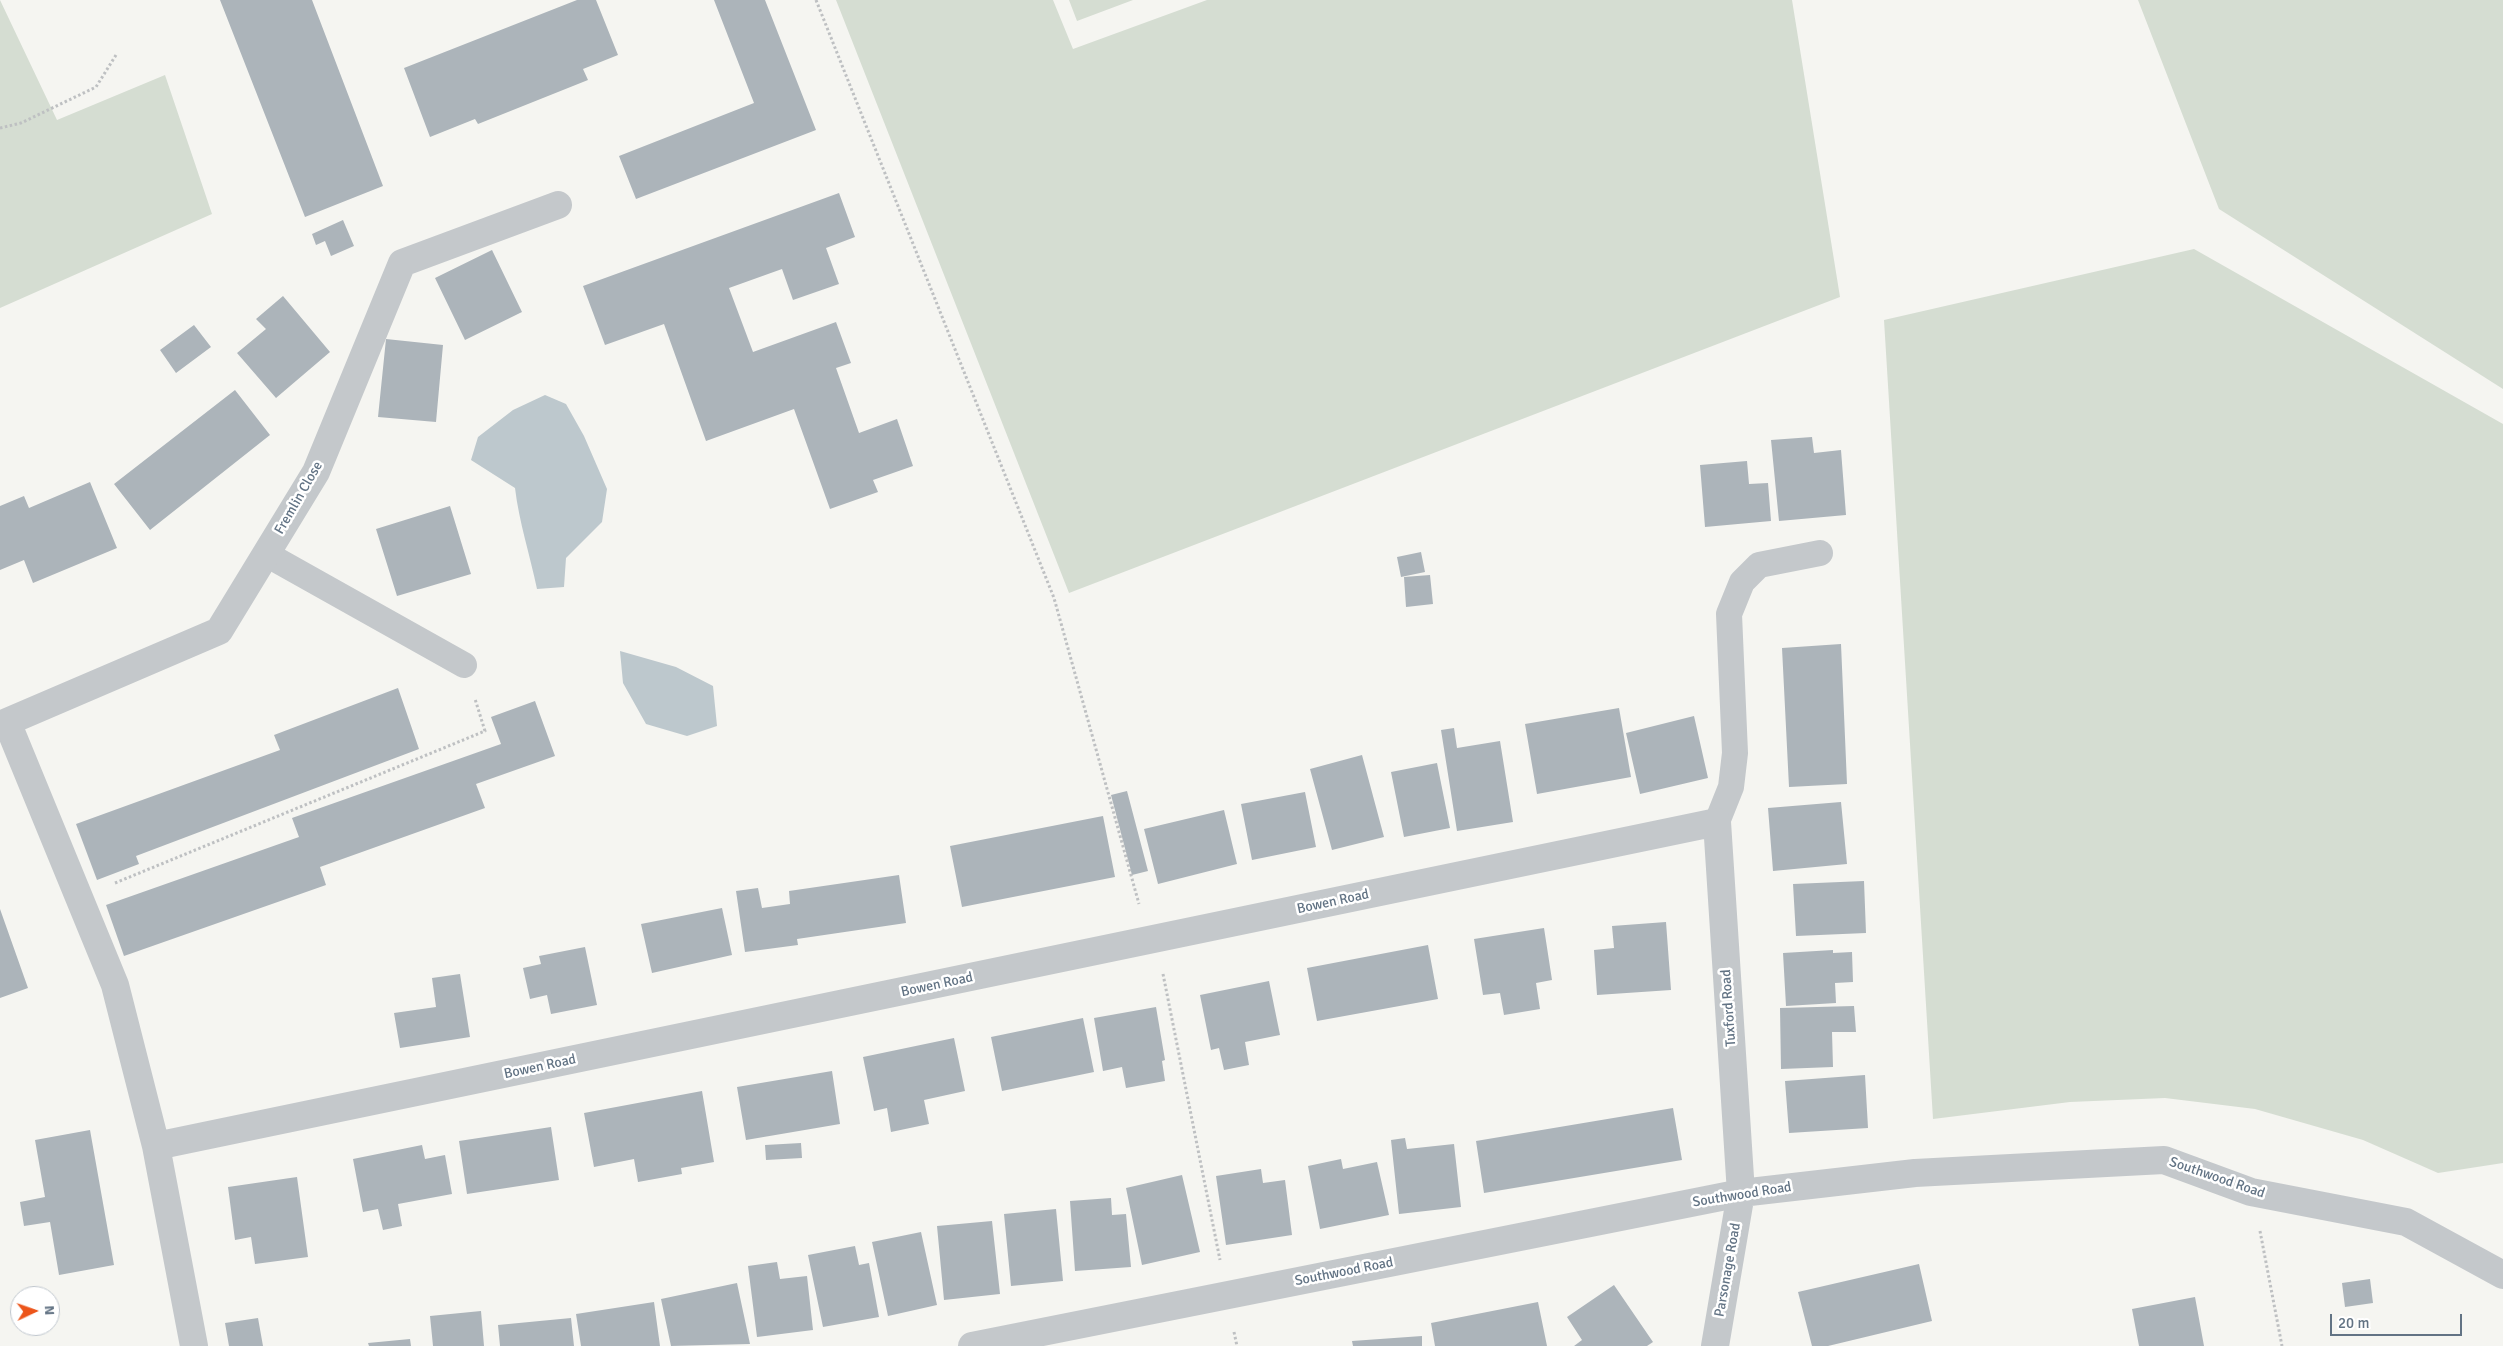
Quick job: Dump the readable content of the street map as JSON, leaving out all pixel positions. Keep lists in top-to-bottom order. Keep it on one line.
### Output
{"streets":{"street":["Fremlin Close","Bowen Road","Tuxford Road","Southwood Road","Parsonage Road"]},"crossings":[["Bowen Road","Tuxford Road"],["Tuxford Road","Southwood Road"],["Tuxford Road","Parsonage Road"],["Southwood Road","Parsonage Road"]],"scale_bar":"20 m","north":"right"}
